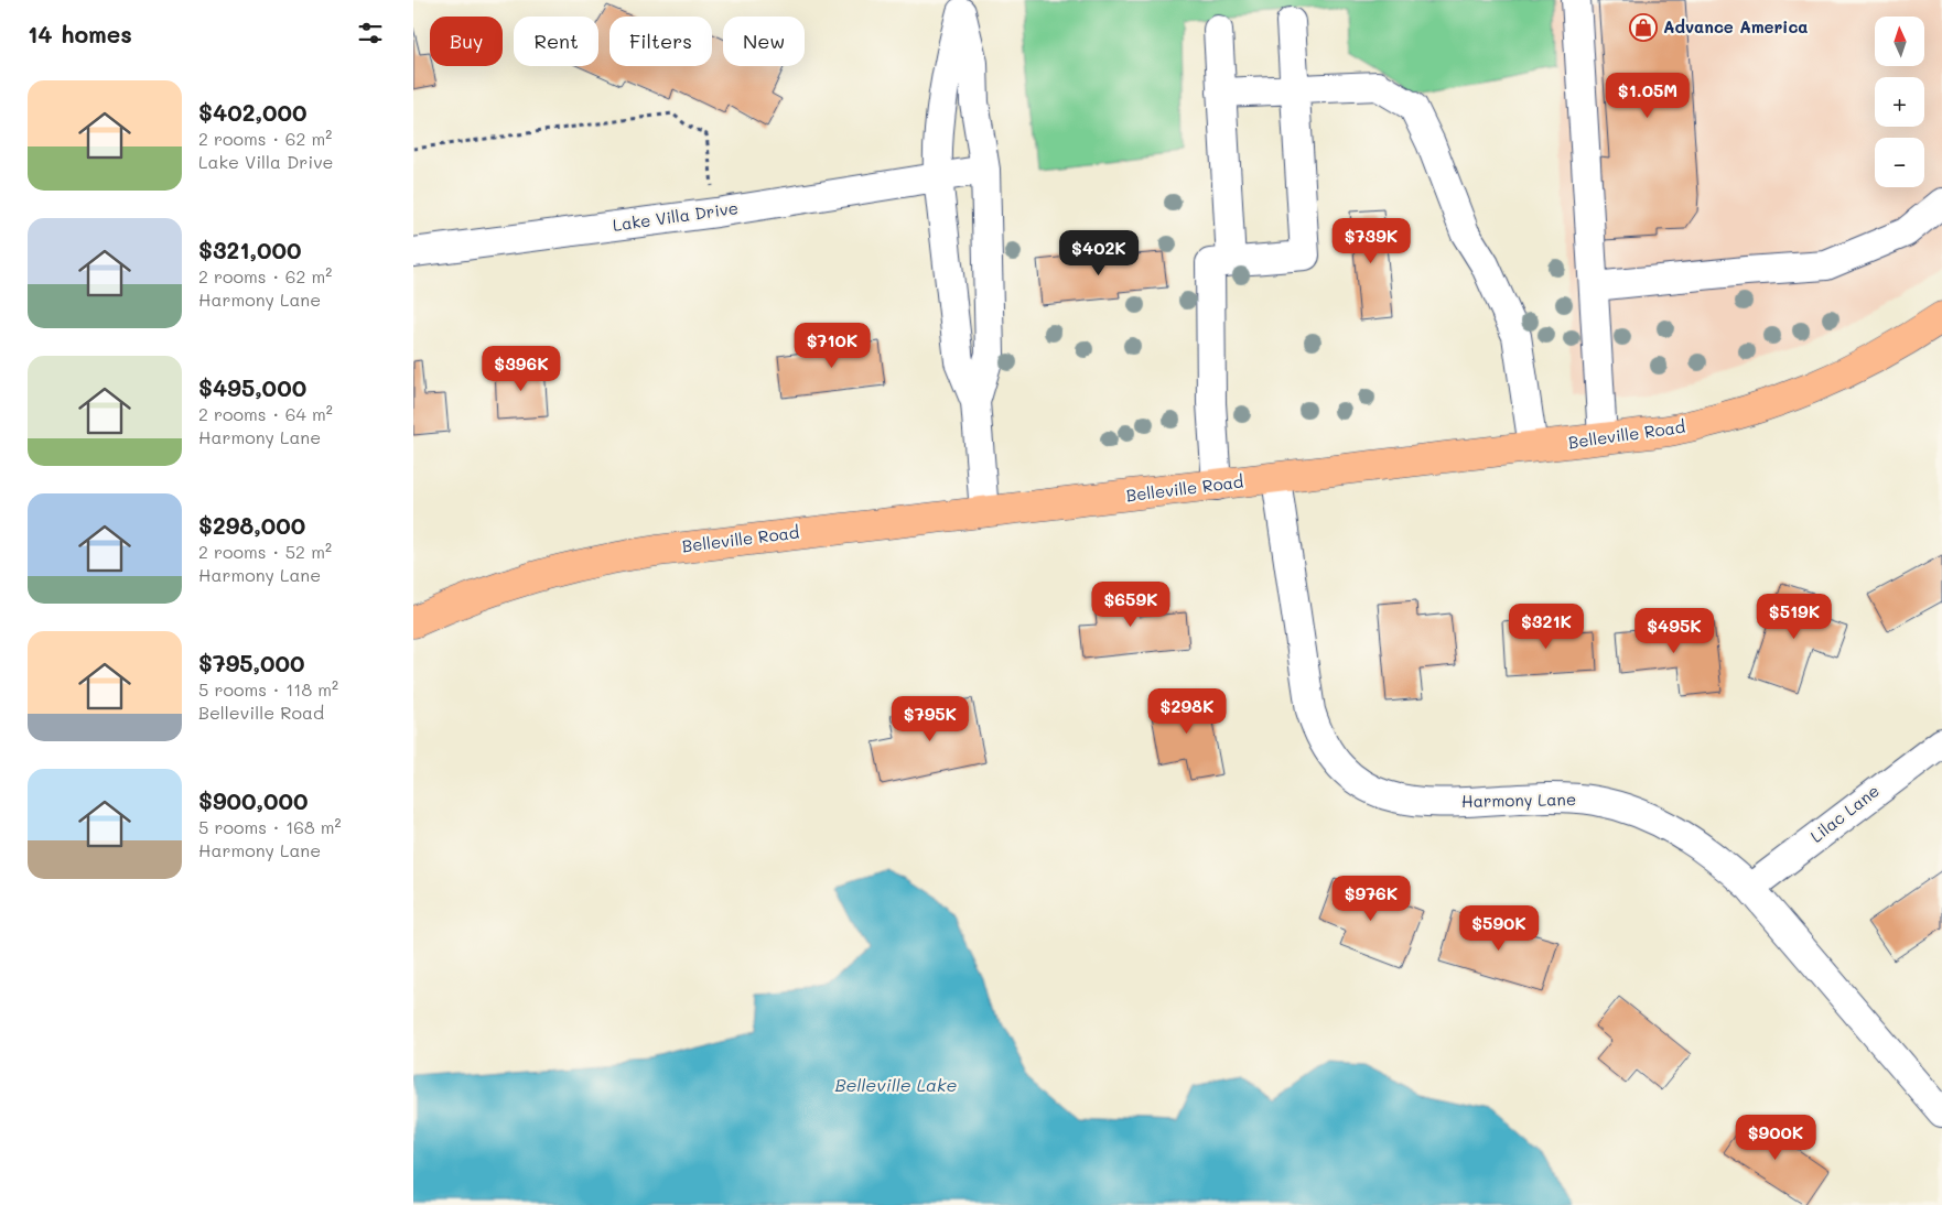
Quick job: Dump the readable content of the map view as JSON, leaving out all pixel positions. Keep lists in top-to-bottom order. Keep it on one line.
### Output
{"streets":{"main road":["Belleville Road"],"street":["Lake Villa Drive","Harmony Lane","Lilac Lane"]},"crossings":[["Belleville Road","Harmony Lane"],["Harmony Lane","Lilac Lane"]],"water":["Belleville Lake"],"places":{"shop":["Advance America"]},"north":"top","page":{"heading":"14 homes","map_buttons":["+","−"],"chip":["Buy","Rent","Filters","New"],"list":[{"name":"$402,000","note":"2 rooms · 62 m² · Lake Villa Drive"},{"name":"$321,000","note":"2 rooms · 62 m² · Harmony Lane"},{"name":"$495,000","note":"2 rooms · 64 m² · Harmony Lane"},{"name":"$298,000","note":"2 rooms · 52 m² · Harmony Lane"},{"name":"$795,000","note":"5 rooms · 118 m² · Belleville Road"},{"name":"$900,000","note":"5 rooms · 168 m² · Harmony Lane"}],"price":["$1.05M","$739K","$402K","$710K","$396K","$659K","$519K","$321K","$495K","$298K","$795K","$976K","$590K","$900K"]}}
